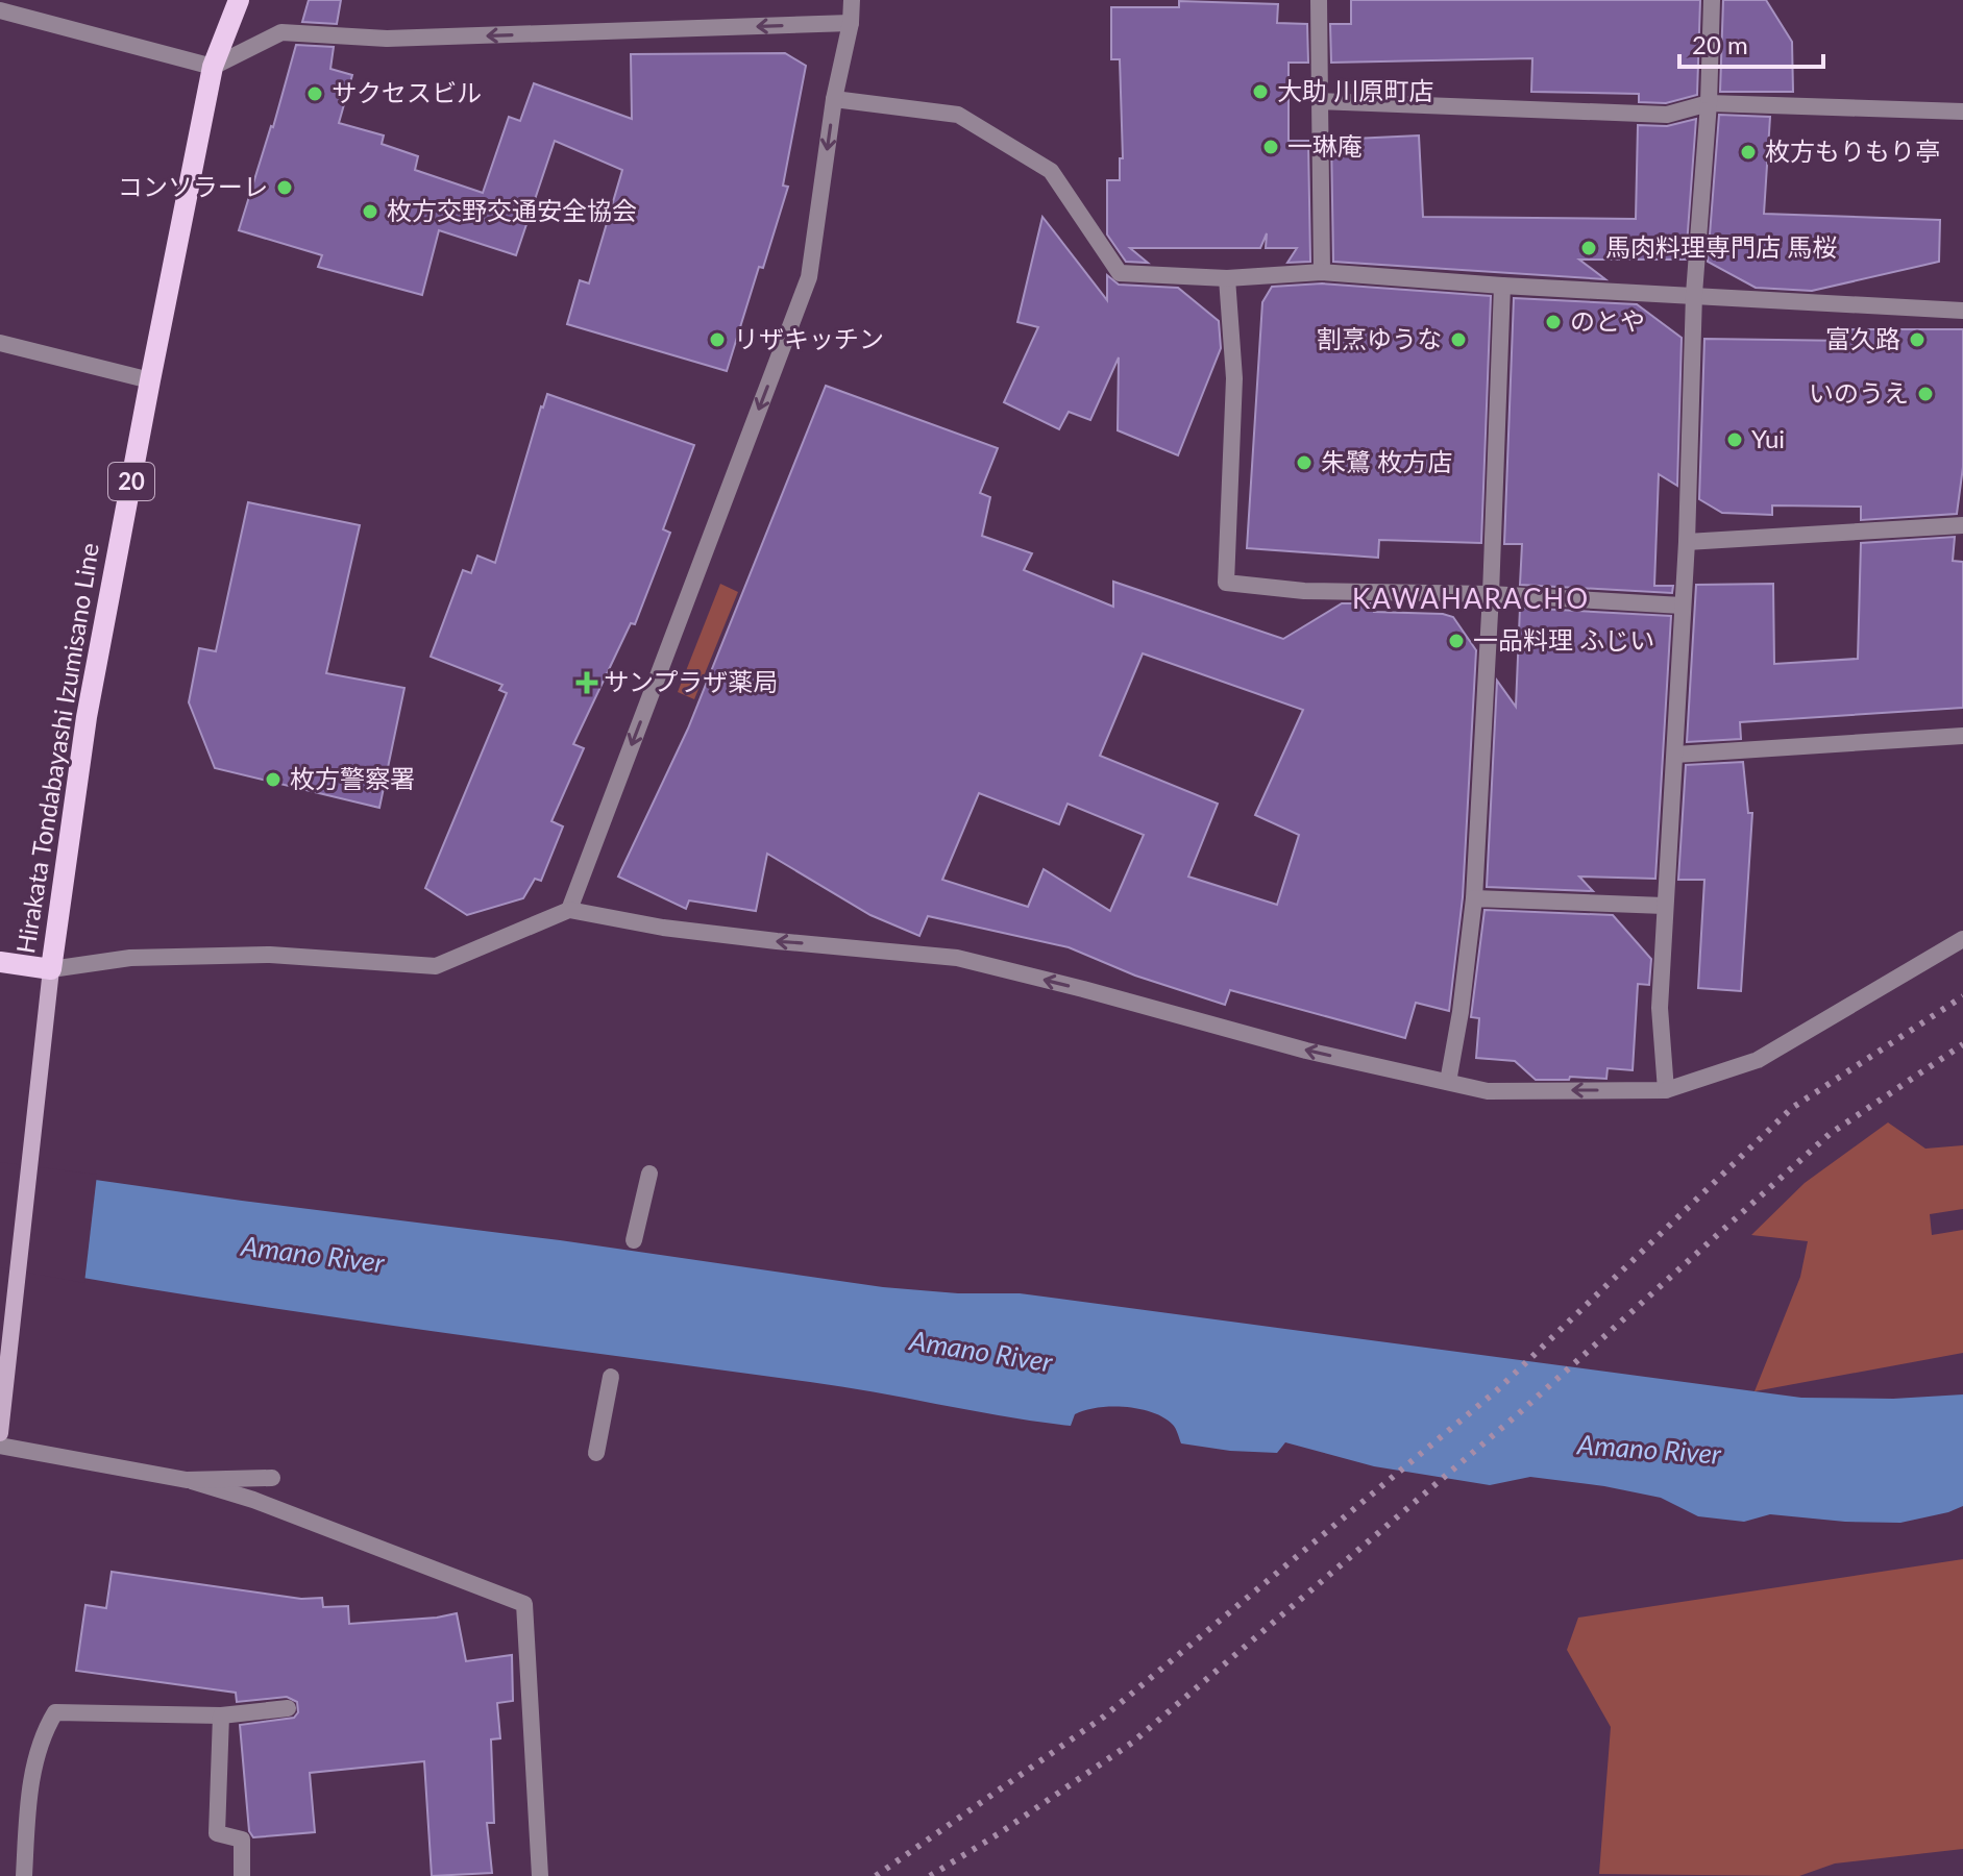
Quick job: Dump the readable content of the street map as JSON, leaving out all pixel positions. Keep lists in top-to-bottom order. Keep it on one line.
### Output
{"streets":{"main road":["20","Hirakata Tondabayashi Izumisano Line"]},"districts":["KAWAHARACHO"],"water":["Amano River"],"places":{"other":["大助 川原町店","サクセスビル","一琳庵","枚方もりもり亭","コンソラーレ","枚方交野交通安全協会","馬肉料理専門店 馬桜","のとや","リザキッチン","割烹ゆうな","富久路","いのうえ","Yui","朱鷺 枚方店","一品料理 ふじい","枚方警察署"],"health":["サンプラザ薬局"]},"scale_bar":"20 m"}
